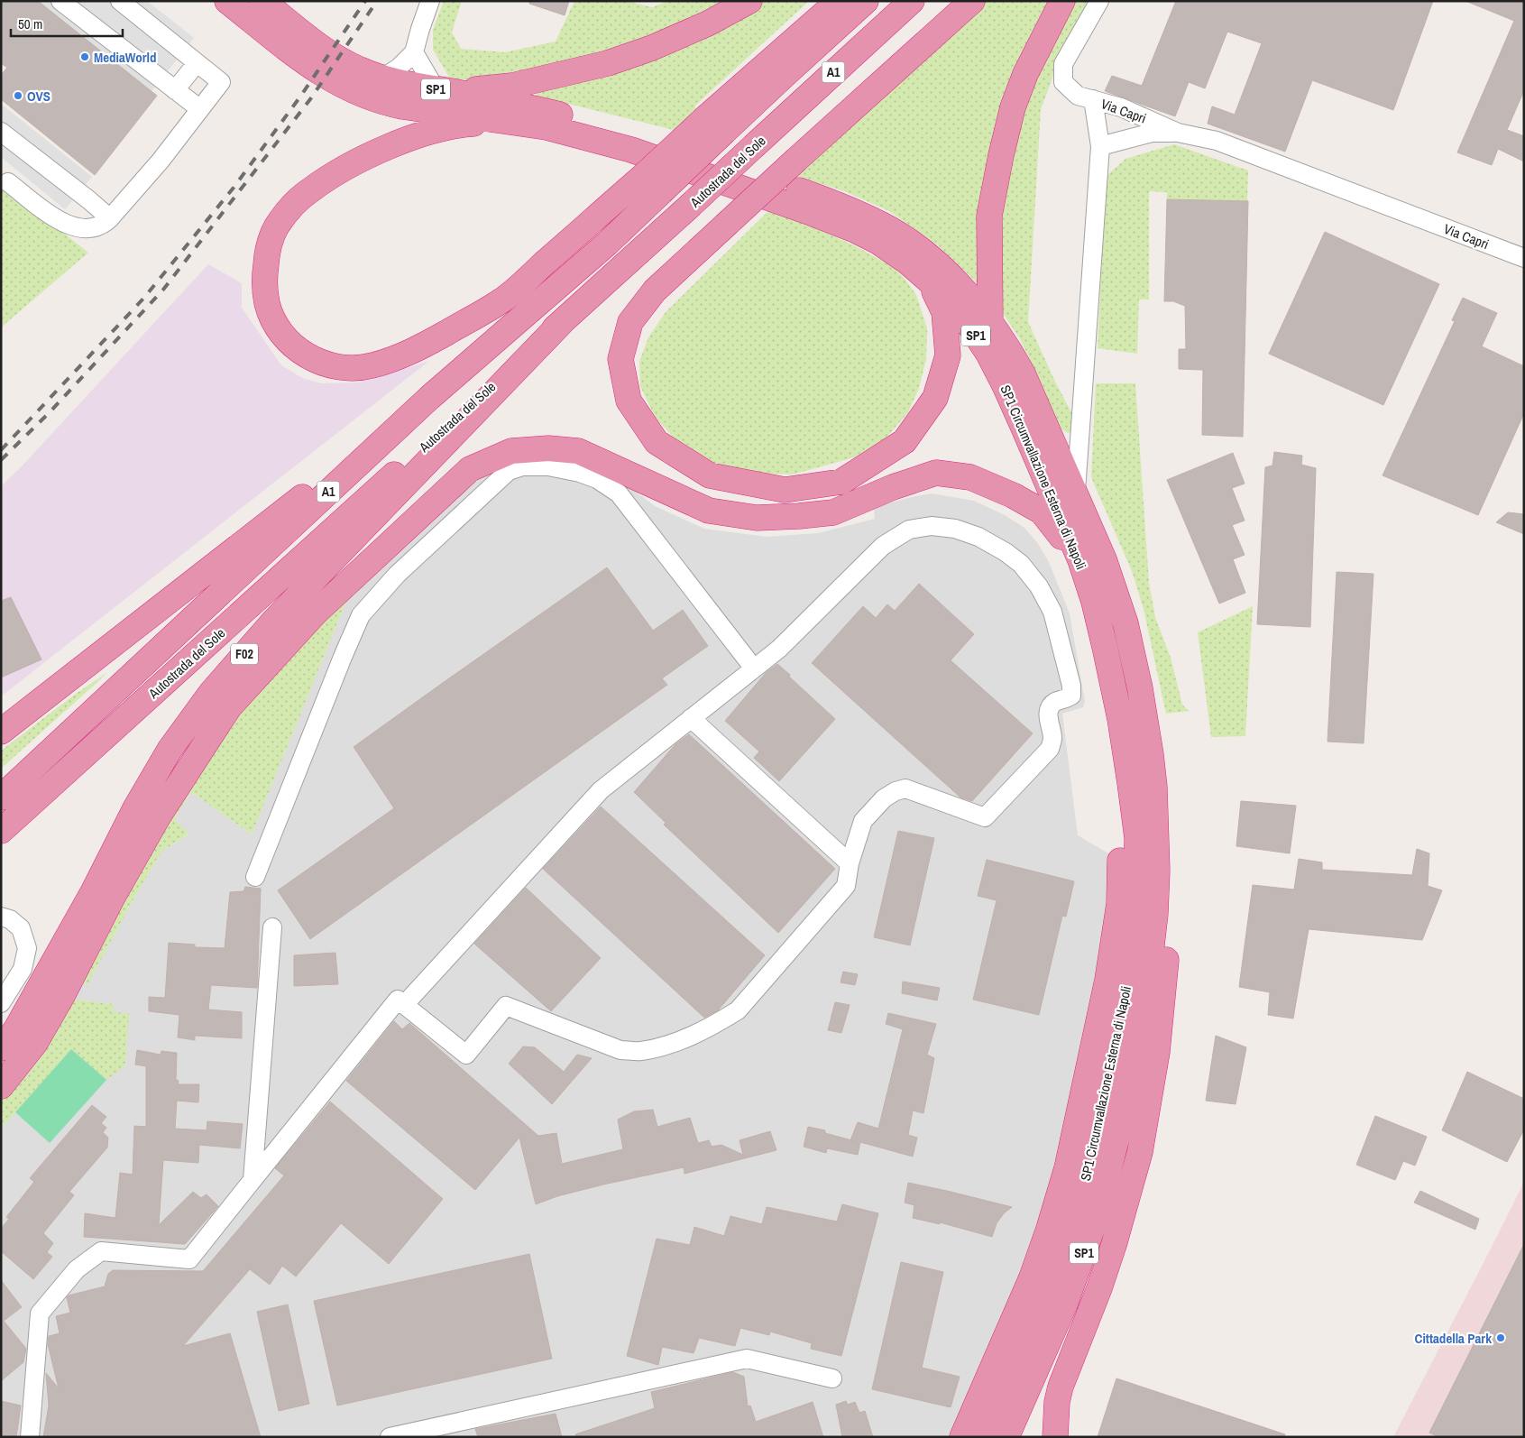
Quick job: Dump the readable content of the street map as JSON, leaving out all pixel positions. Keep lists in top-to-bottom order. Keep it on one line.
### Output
{"streets":{"highway":["A1","SP1","Autostrada del Sole","SP1 Circumvallazione Esterna di Napoli","F02"],"street":["Via Capri"]},"crossings":[["Via Capri","SP1 Circumvallazione Esterna di Napoli"],["Autostrada del Sole","F02"]],"places":["MediaWorld","OVS","Cittadella Park"],"scale_bar":"50 m"}
